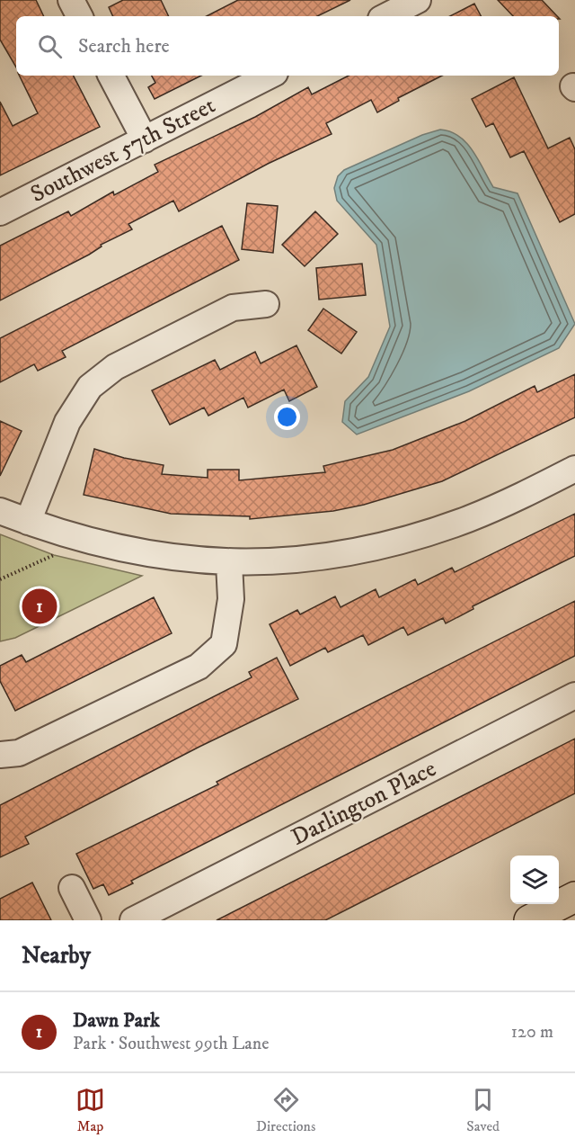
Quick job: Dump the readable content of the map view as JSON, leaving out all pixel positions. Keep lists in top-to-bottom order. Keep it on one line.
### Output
{"streets":{"street":["Southwest 57th Street","Darlington Place"]},"page":{"search":"Search here","pins":"1","heading":"Nearby","list":[{"mark":"1","name":"Dawn Park","note":"Park · Southwest 99th Lane","value":"120 m"}],"nav":["Map","Directions","Saved"]}}
